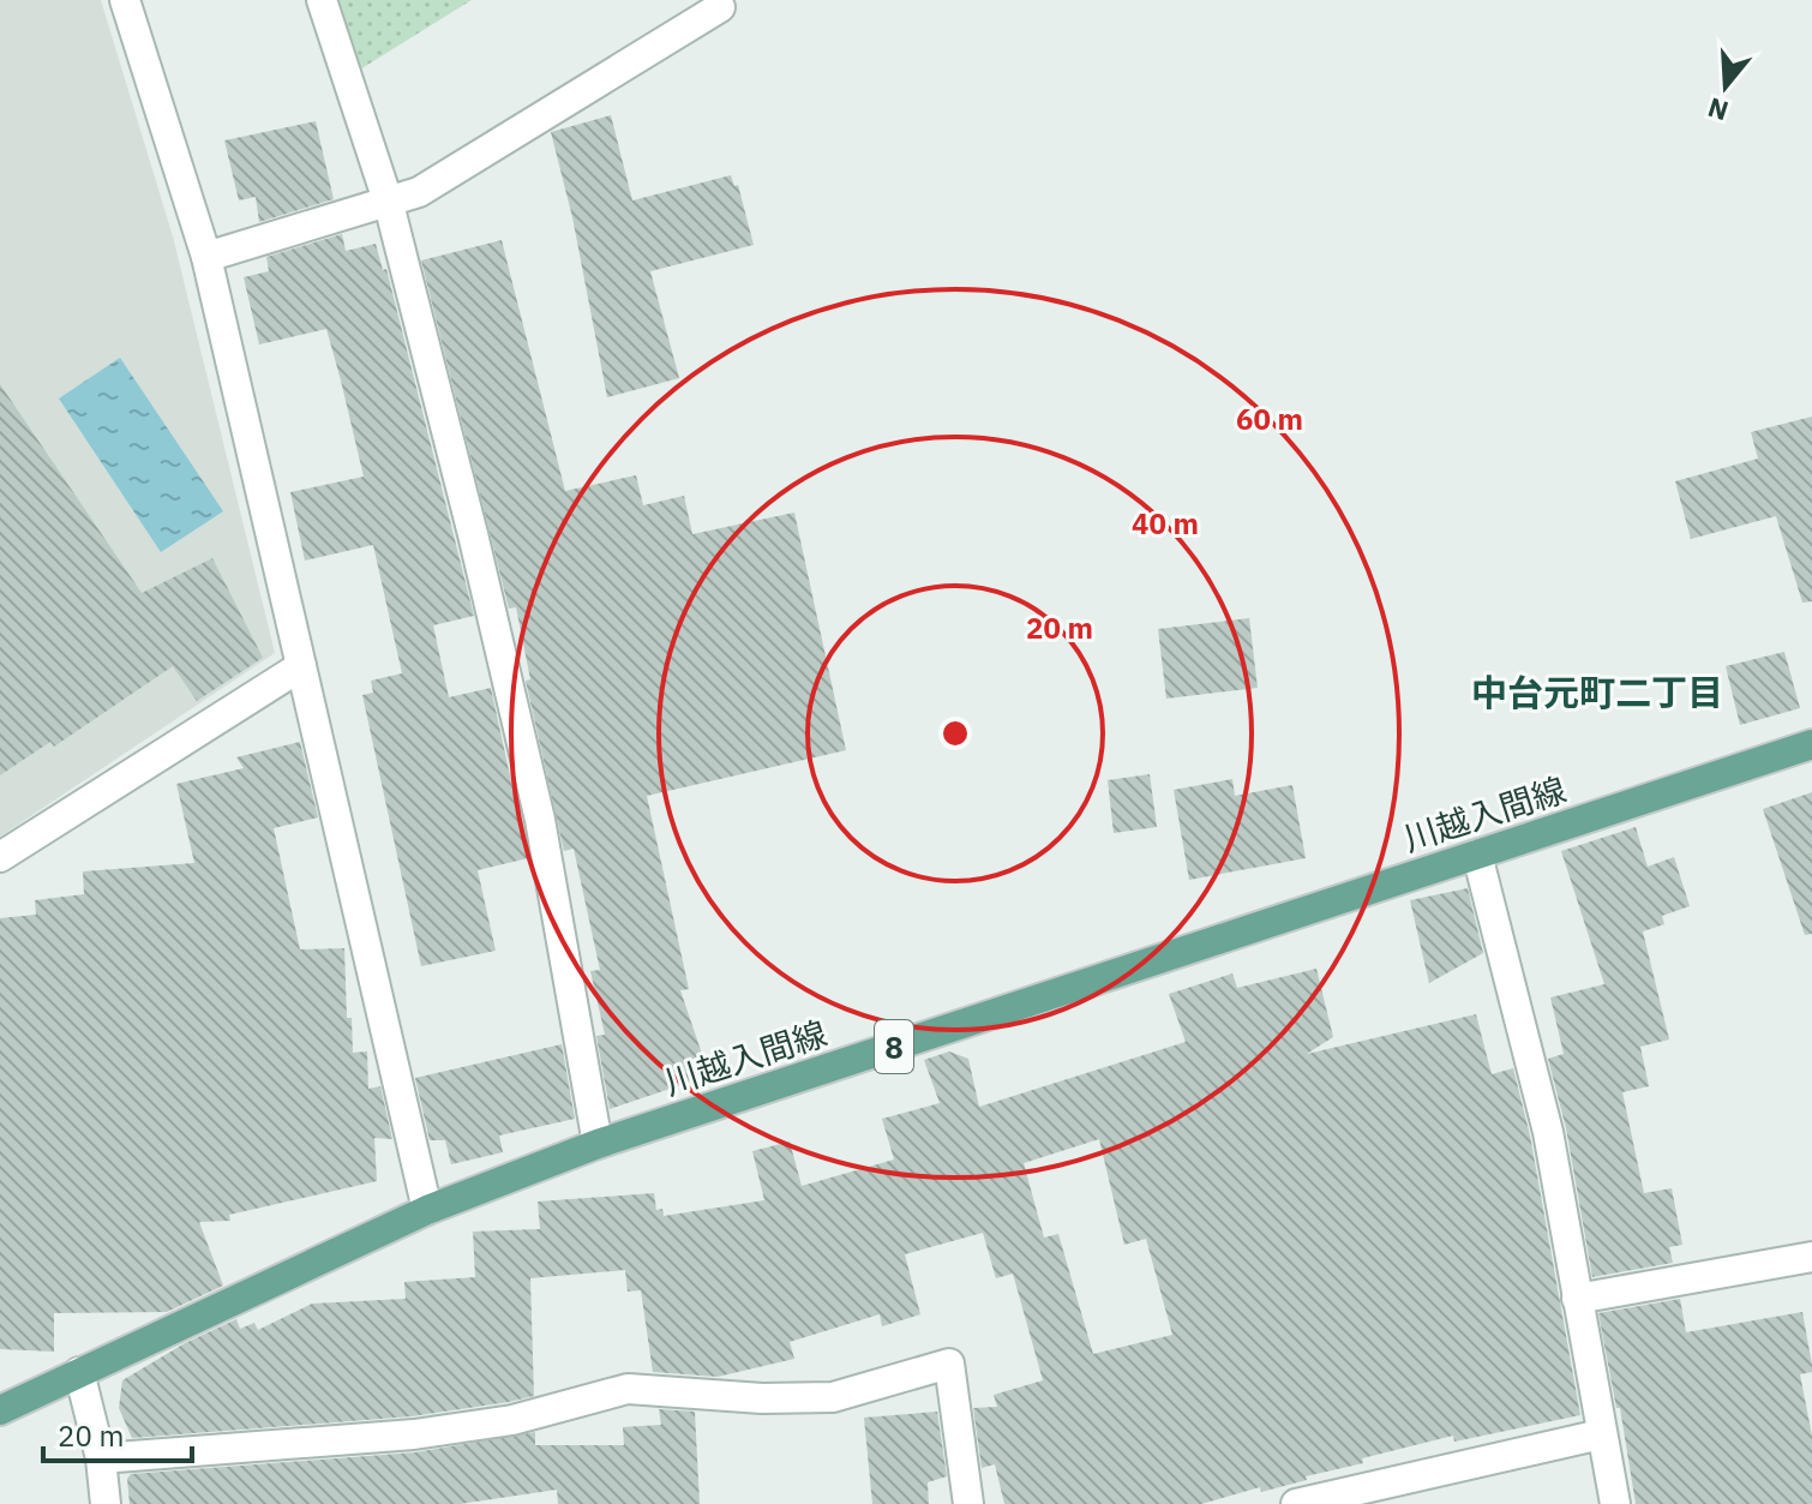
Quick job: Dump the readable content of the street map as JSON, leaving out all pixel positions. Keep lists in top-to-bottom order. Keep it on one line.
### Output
{"streets":{"main road":["川越入間線","8"]},"districts":["中台元町二丁目"],"scale_bar":"20 m","north":"bottom","rings":["60 m","40 m","20 m"]}
